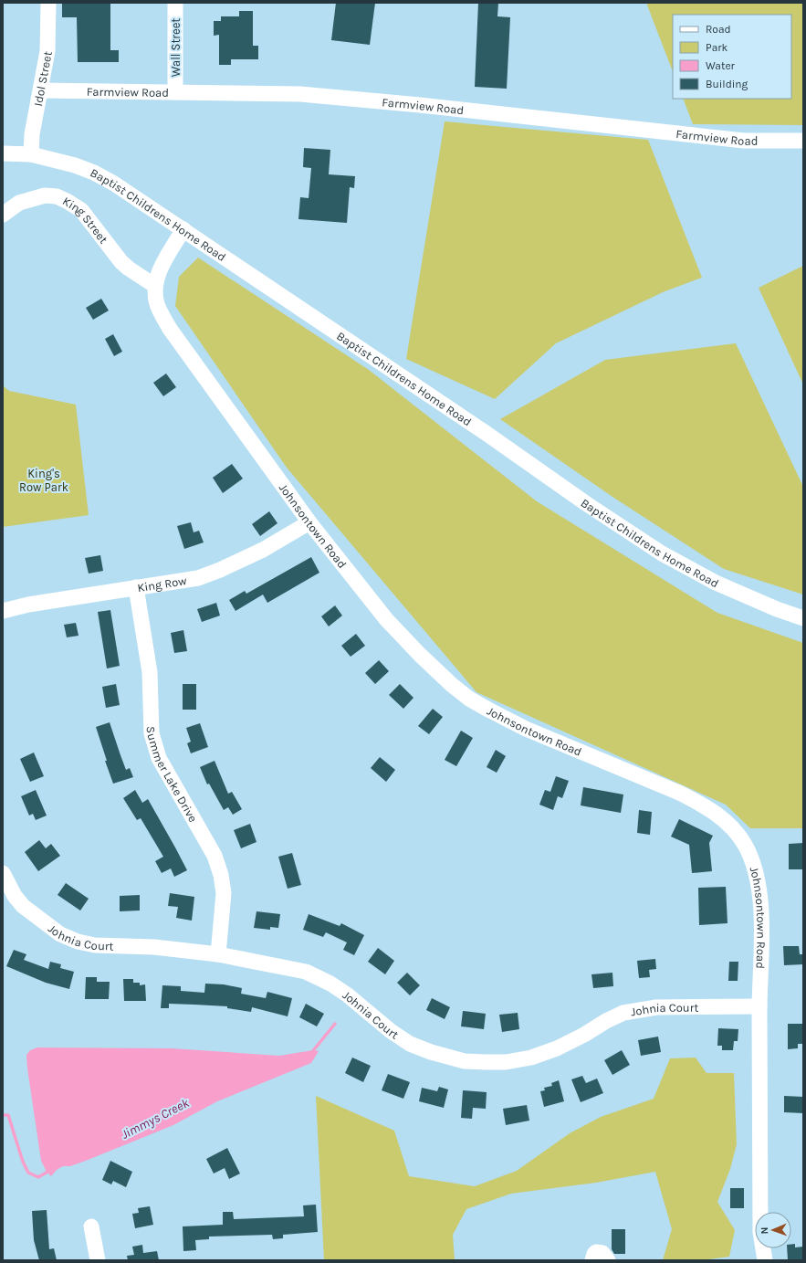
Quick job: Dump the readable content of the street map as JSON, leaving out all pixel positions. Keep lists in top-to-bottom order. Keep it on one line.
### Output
{"streets":{"street":["Wall Street","Idol Street","Farmview Road","Baptist Childrens Home Road","King Street","Johnsontown Road","King Row","Summer Lake Drive","Johnia Court"]},"crossings":[["Wall Street","Farmview Road"],["Idol Street","Farmview Road"],["Idol Street","Baptist Childrens Home Road"],["Baptist Childrens Home Road","Johnsontown Road"],["King Street","Johnsontown Road"],["Johnsontown Road","King Row"],["Johnsontown Road","Johnia Court"],["King Row","Summer Lake Drive"],["Summer Lake Drive","Johnia Court"]],"water":["Jimmys Creek"],"parks":["King's Row Park"],"legend":["Road","Park","Water","Building"],"north":"left"}
